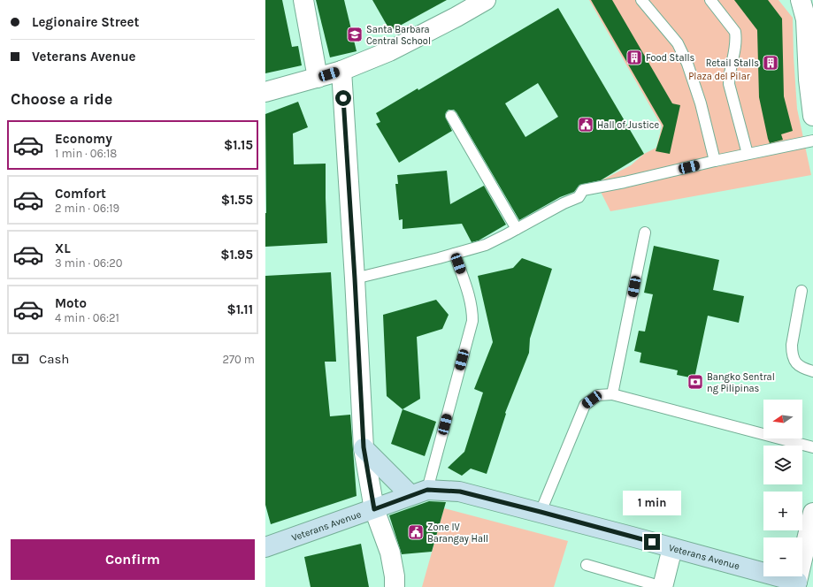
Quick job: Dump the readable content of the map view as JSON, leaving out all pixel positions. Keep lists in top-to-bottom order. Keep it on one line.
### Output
{"streets":{"main road":["Veterans Avenue"]},"parks":["Plaza del Pilar"],"places":{"school or university":["Santa Barbara Central School"],"building":["Food Stalls","Retail Stalls"],"public building":["Hall of Justice","Zone IV Barangay Hall"],"bank":["Bangko Sentral ng Pilipinas"]},"north":"left","page":{"banner":["Legionaire Street","Veterans Avenue"],"heading":"Choose a ride","list":[{"name":"Economy","note":"1 min · 06:18","value":"$1.15"},{"name":"Comfort","note":"2 min · 06:19","value":"$1.55"},{"name":"XL","note":"3 min · 06:20","value":"$1.95"},{"name":"Moto","note":"4 min · 06:21","value":"$1.11"}],"pay":["Cash","270 m"],"map_buttons":["+","−"],"bubble":"1 min","buttons":"Confirm"}}
